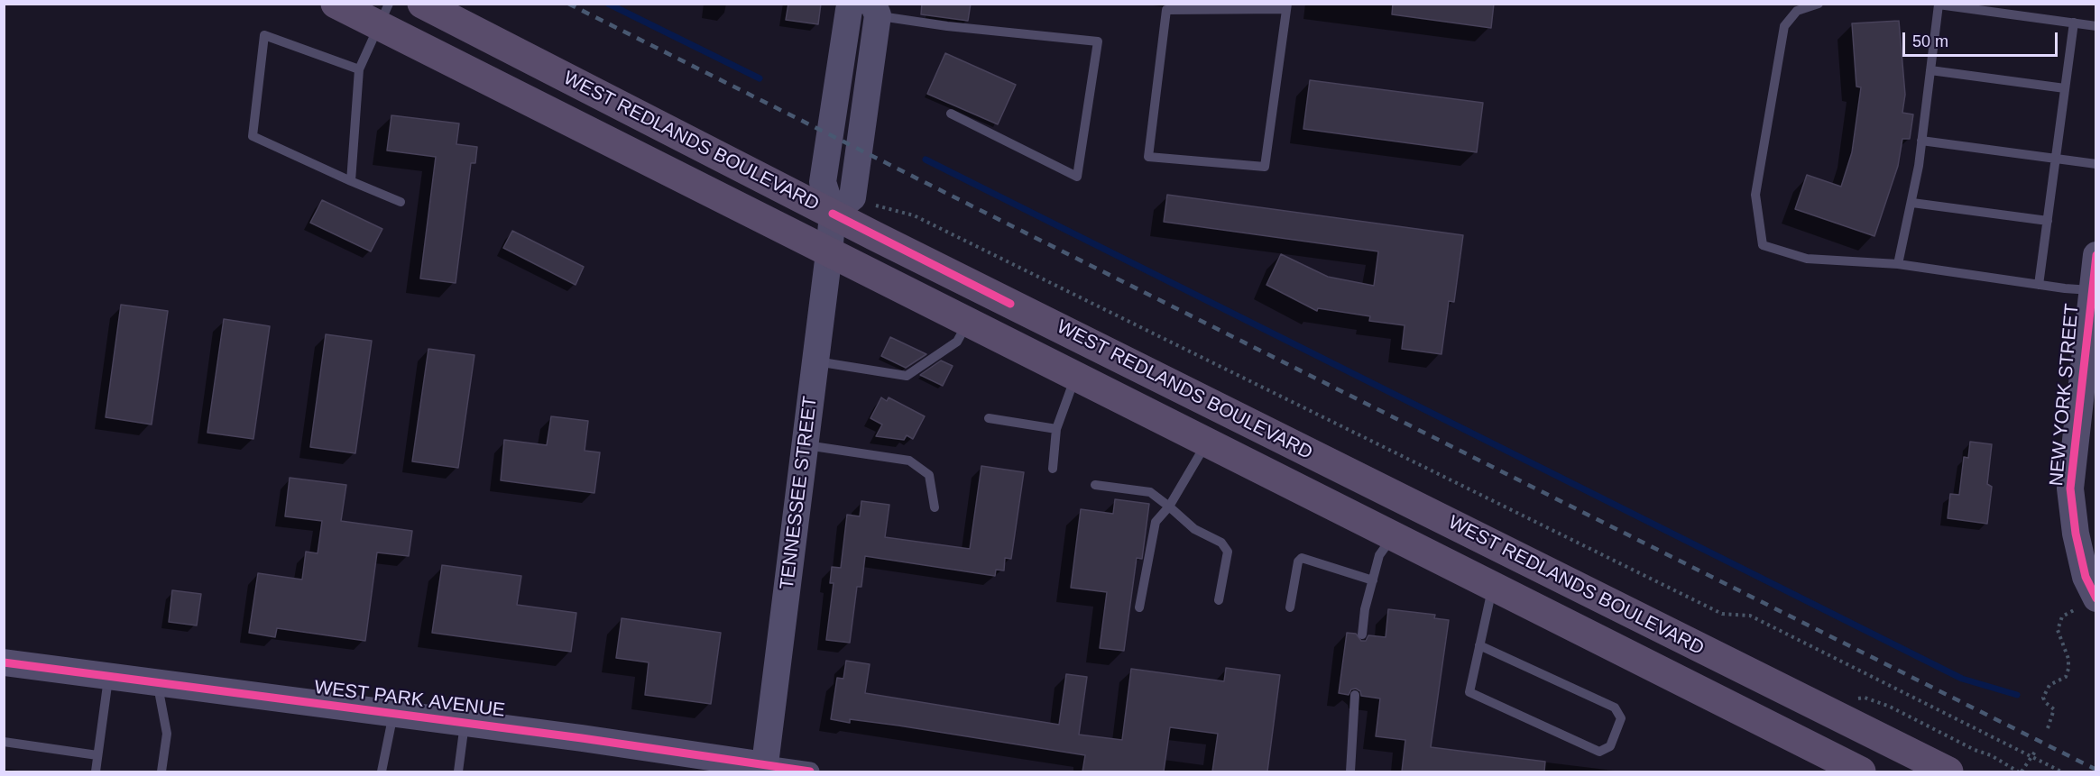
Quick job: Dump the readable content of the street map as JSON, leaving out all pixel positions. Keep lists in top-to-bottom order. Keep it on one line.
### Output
{"streets":{"main road":["WEST REDLANDS BOULEVARD"],"street":["NEW YORK STREET","TENNESSEE STREET","WEST PARK AVENUE"]},"crossings":[["WEST REDLANDS BOULEVARD","TENNESSEE STREET"],["TENNESSEE STREET","WEST PARK AVENUE"]],"scale_bar":"50 m"}
